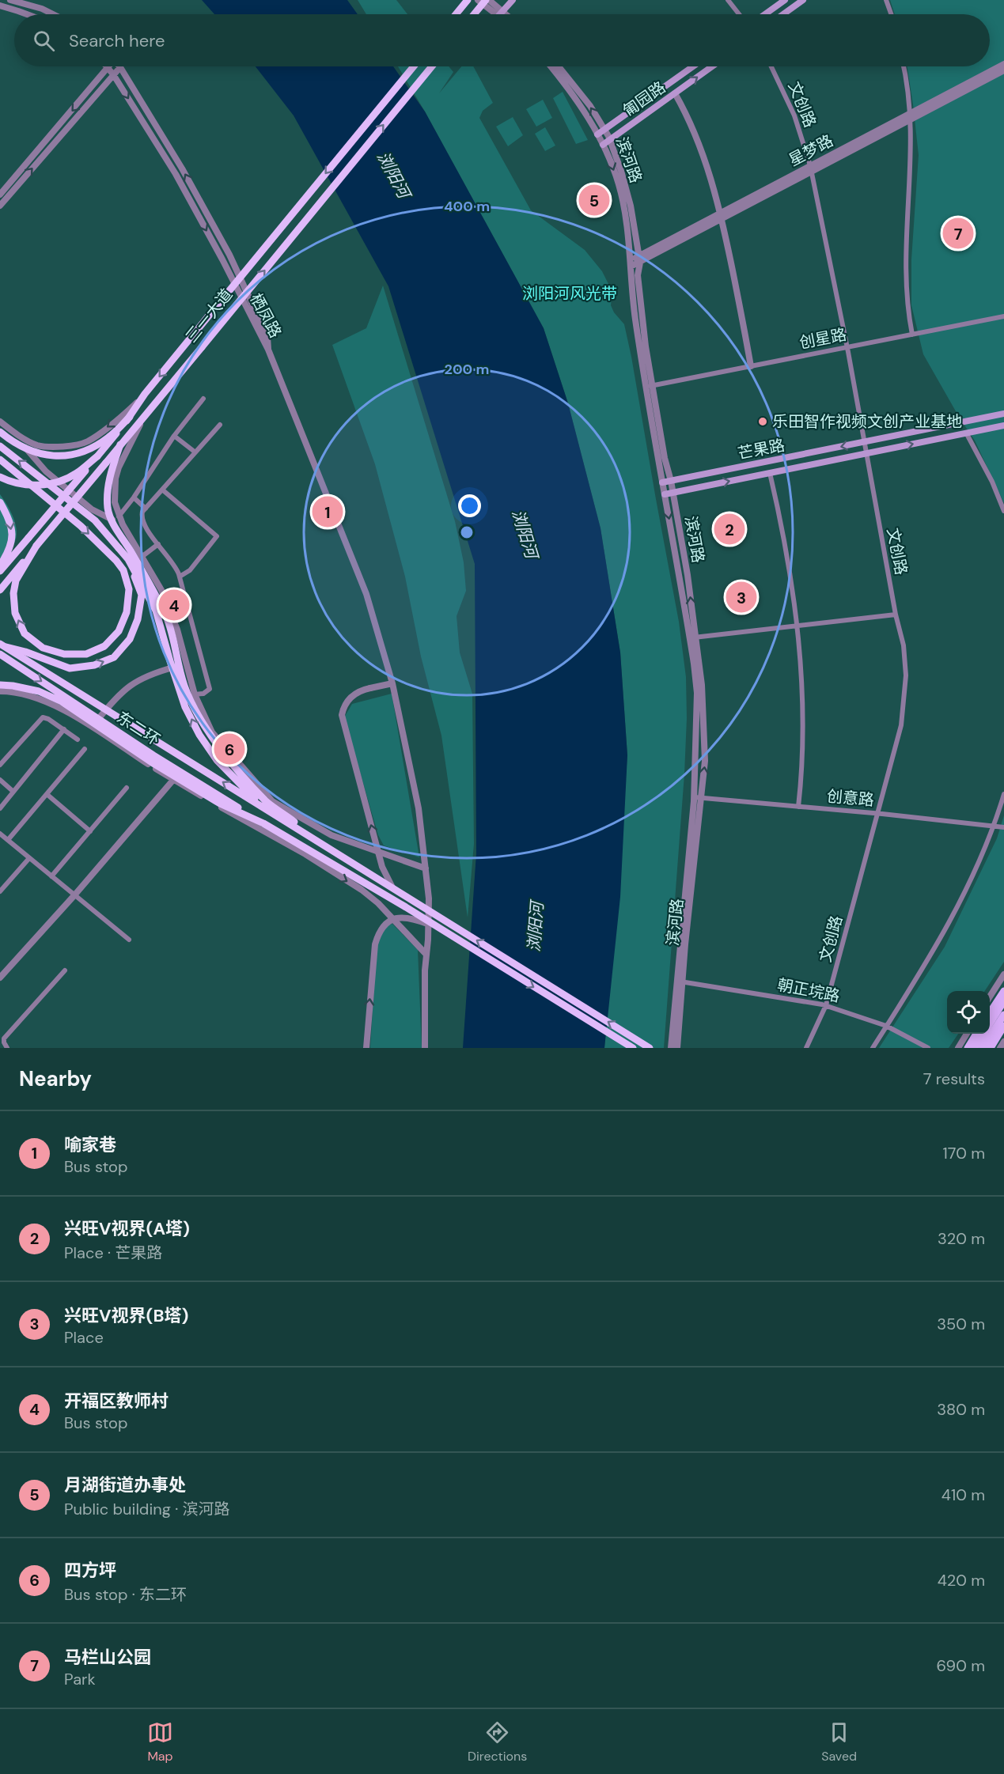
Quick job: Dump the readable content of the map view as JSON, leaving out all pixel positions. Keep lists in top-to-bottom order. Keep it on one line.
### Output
{"streets":{"highway":["三一大道","东二环"],"main road":["匍园路","芒果路"],"street":["文创路","星梦路","滨河路","栖凤路","创星路","创意路","朝正垸路"]},"crossings":[["匍园路","滨河路"],["文创路","星梦路"],["文创路","创星路"],["文创路","芒果路"],["文创路","创意路"],["文创路","朝正垸路"],["星梦路","滨河路"],["滨河路","创星路"],["滨河路","芒果路"],["滨河路","创意路"],["滨河路","朝正垸路"]],"water":["浏阳河"],"parks":["浏阳河风光带"],"places":["乐田智作视频文创产业基地"],"page":{"search":"Search here","pins":["5","7","1","2","3","4","6"],"heading":["Nearby","7 results"],"list":[{"mark":"1","name":"喻家巷","note":"Bus stop","value":"170 m"},{"mark":"2","name":"兴旺V视界(A塔)","note":"Place · 芒果路","value":"320 m"},{"mark":"3","name":"兴旺V视界(B塔)","note":"Place","value":"350 m"},{"mark":"4","name":"开福区教师村","note":"Bus stop","value":"380 m"},{"mark":"5","name":"月湖街道办事处","note":"Public building · 滨河路","value":"410 m"},{"mark":"6","name":"四方坪","note":"Bus stop · 东二环","value":"420 m"},{"mark":"7","name":"马栏山公园","note":"Park","value":"690 m"}],"nav":["Map","Directions","Saved"]},"rings":["400 m","200 m"]}
